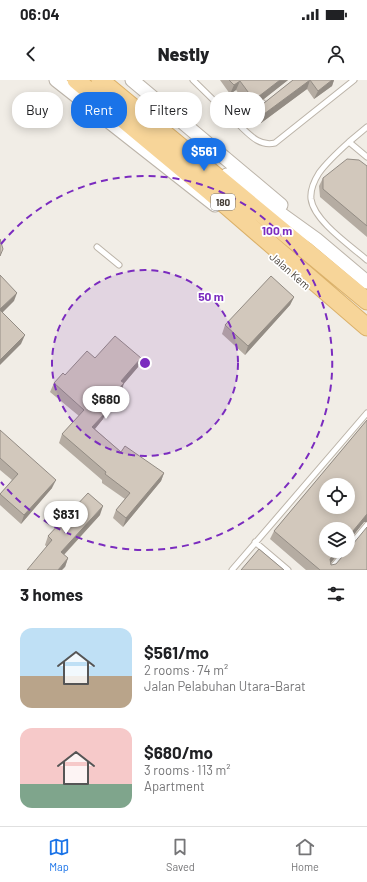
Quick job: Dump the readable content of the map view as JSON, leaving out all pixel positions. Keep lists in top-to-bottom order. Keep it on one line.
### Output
{"streets":{"main road":["180"],"street":["Jalan Kem"]},"page":{"status":"06:04","header":"Nestly","chip":["Buy","Rent","Filters","New"],"price":["$561","$680","$831"],"heading":"3 homes","list":[{"name":"$561/mo","note":"2 rooms · 74 m² · Jalan Pelabuhan Utara-Barat"},{"name":"$680/mo","note":"3 rooms · 113 m² · Apartment"}],"tabs":["Map","Saved","Home"]},"rings":["100 m","50 m"]}
